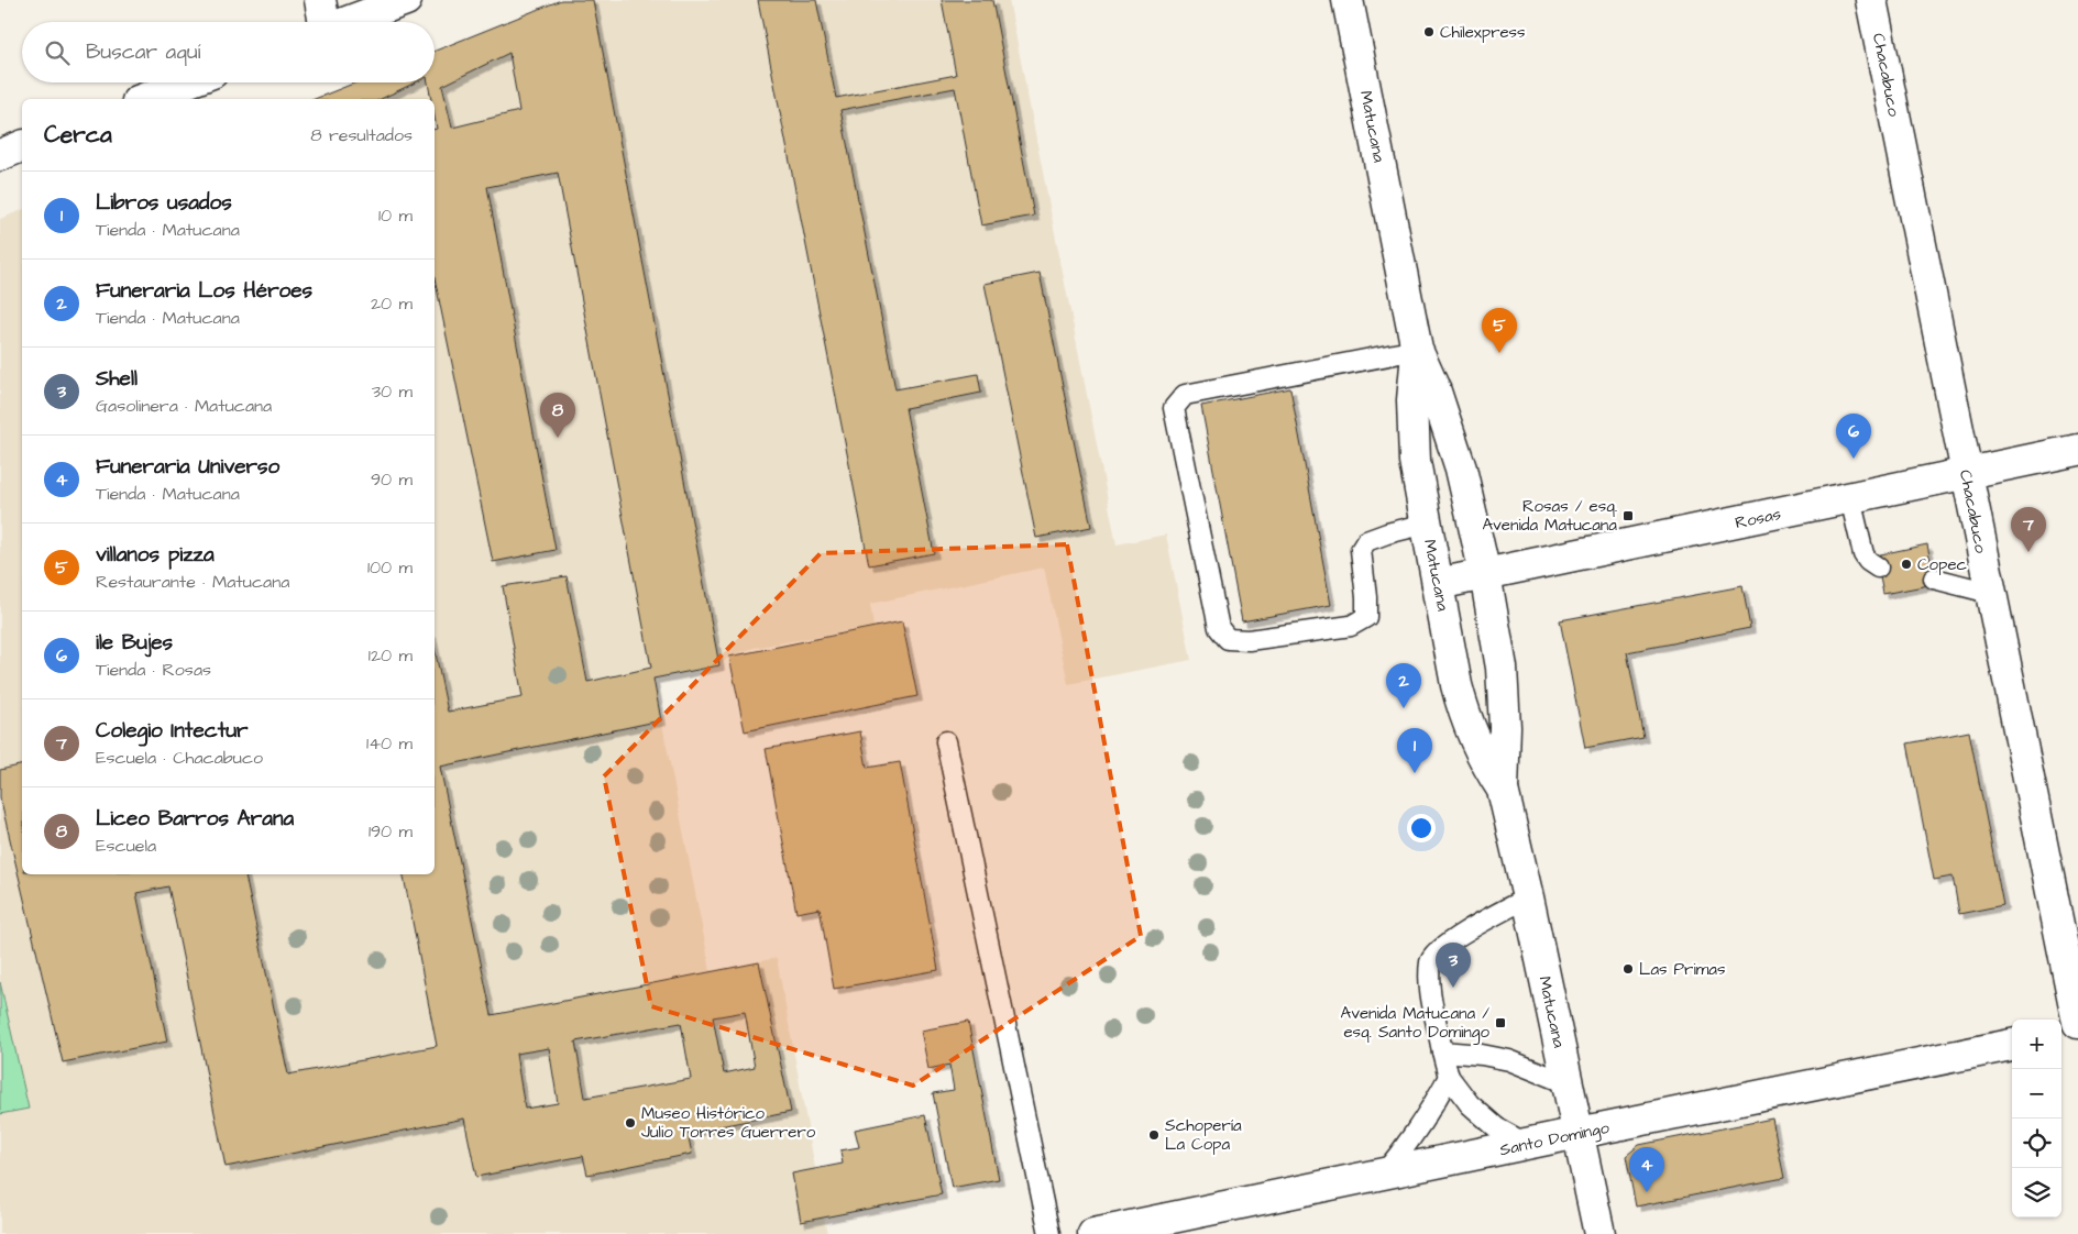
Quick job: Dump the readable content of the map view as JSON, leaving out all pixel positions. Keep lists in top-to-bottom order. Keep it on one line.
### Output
{"streets":{"street":["Chacabuco","Matucana","Rosas","Santo Domingo"]},"crossings":[["Chacabuco","Rosas"],["Matucana","Rosas"],["Matucana","Santo Domingo"]],"places":{"other":["Chilexpress","Copec","Las Primas","Museo Histórico Julio Torres Guerrero","Schopería La Copa"],"transit":["Rosas / esq. Avenida Matucana","Avenida Matucana / esq. Santo Domingo"]},"page":{"search":"Buscar aquí","heading":["Cerca","8 resultados"],"list":[{"mark":"1","name":"Libros usados","note":"Tienda · Matucana","value":"10 m"},{"mark":"2","name":"Funeraria Los Héroes","note":"Tienda · Matucana","value":"20 m"},{"mark":"3","name":"Shell","note":"Gasolinera · Matucana","value":"30 m"},{"mark":"4","name":"Funeraria Universo","note":"Tienda · Matucana","value":"90 m"},{"mark":"5","name":"villanos pizza","note":"Restaurante · Matucana","value":"100 m"},{"mark":"6","name":"ile Bujes","note":"Tienda · Rosas","value":"120 m"},{"mark":"7","name":"Colegio Intectur","note":"Escuela · Chacabuco","value":"140 m"},{"mark":"8","name":"Liceo Barros Arana","note":"Escuela","value":"190 m"}],"pins":["5","8","6","7","2","1","3","4"],"map_buttons":["+","−"]}}
